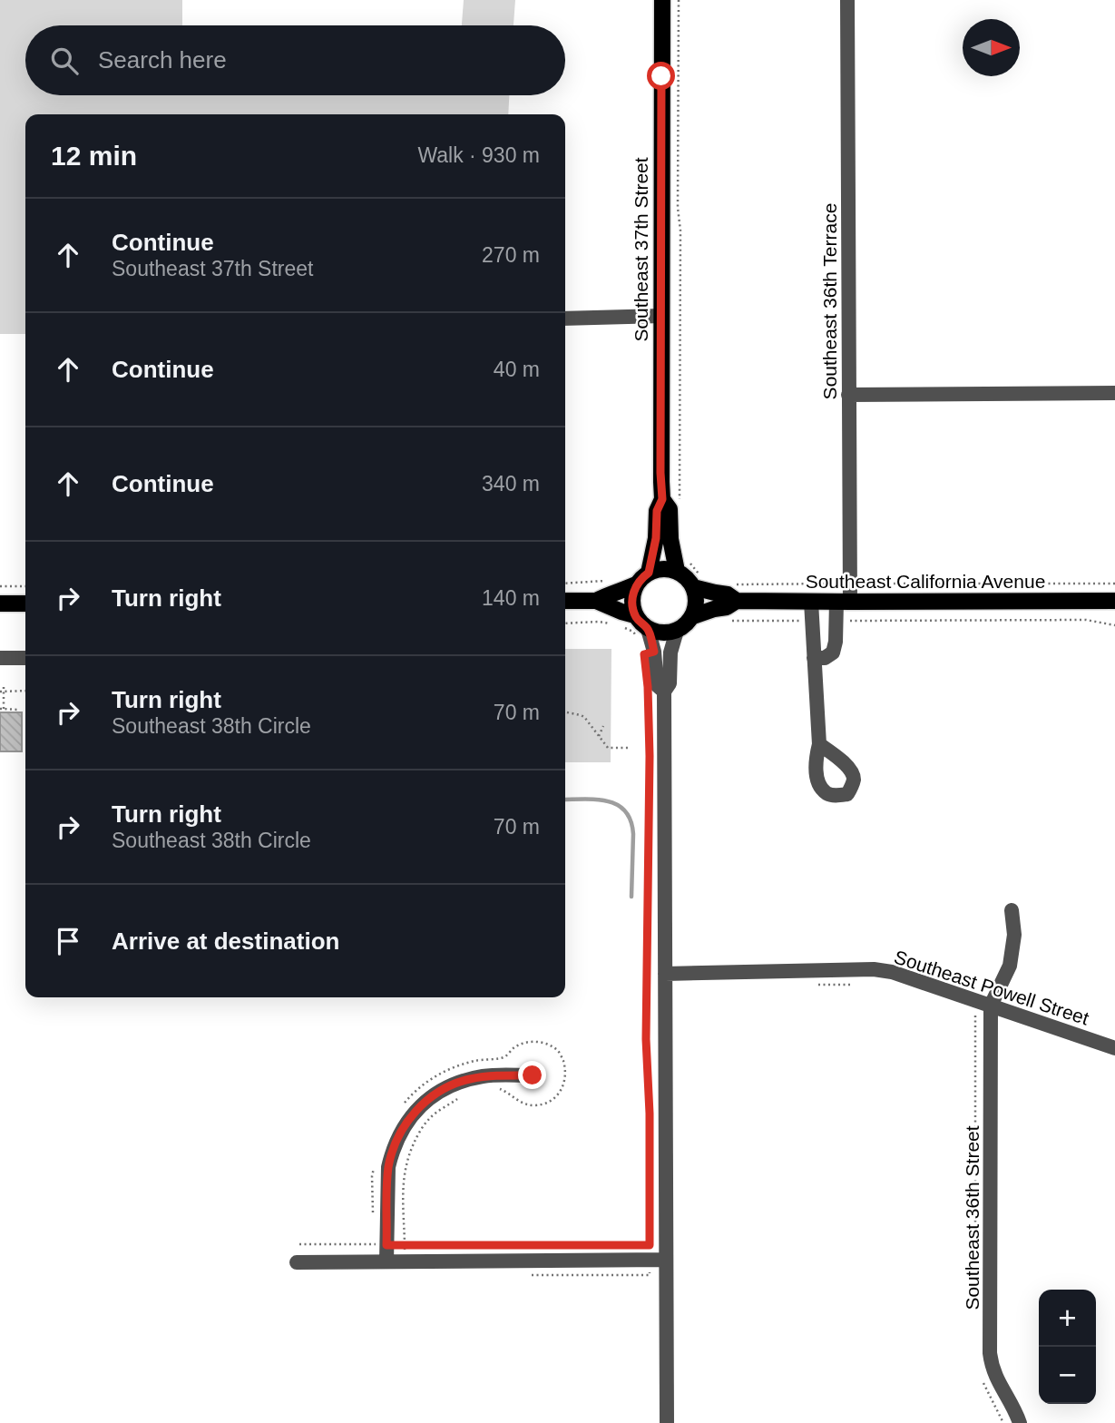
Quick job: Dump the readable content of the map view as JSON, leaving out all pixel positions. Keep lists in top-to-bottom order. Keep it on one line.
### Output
{"streets":{"main road":["Southeast 37th Street","Southeast California Avenue"],"street":["Southeast 36th Terrace","Southeast Powell Street","Southeast 36th Street"]},"crossings":[["Southeast 37th Street","Southeast California Avenue"],["Southeast 36th Terrace","Southeast California Avenue"],["Southeast Powell Street","Southeast 36th Street"]],"north":"right","page":{"search":"Search here","heading":["12 min","Walk · 930 m"],"list":[["Continue","Southeast 37th Street","270 m"],["Continue","40 m"],["Continue","340 m"],["Turn right","140 m"],["Turn right","Southeast 38th Circle","70 m"],["Turn right","Southeast 38th Circle","70 m"],"Arrive at destination"],"map_buttons":["+","−"]}}
